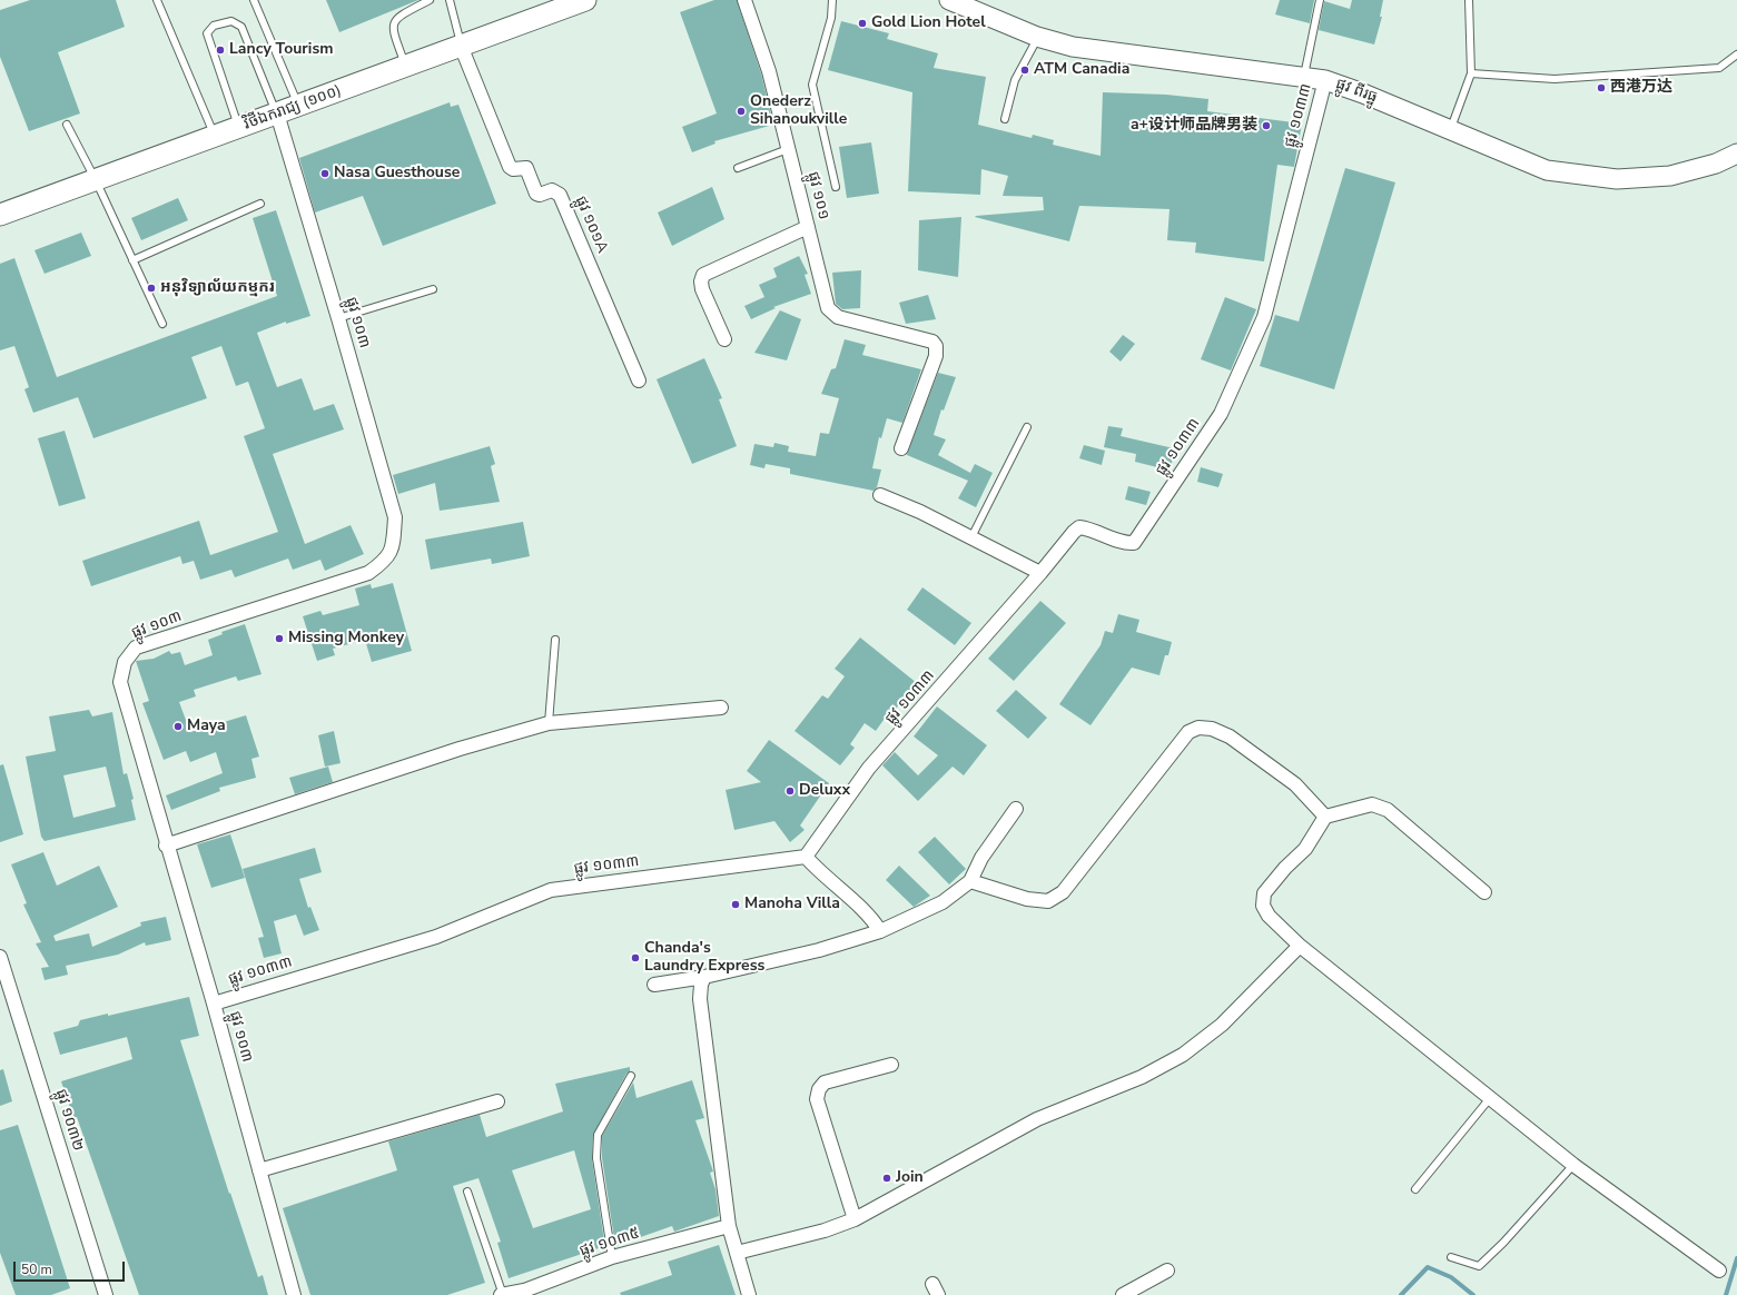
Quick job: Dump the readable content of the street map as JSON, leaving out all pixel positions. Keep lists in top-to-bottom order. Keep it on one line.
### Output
{"streets":{"main road":["ផ្លូវ ពីរធ្នូ","វិថីឯករាជ្យ (១០០)"],"street":["ផ្លូវ ១០៣៣","ផ្លូវ ១០១","ផ្លូវ ១០១A","ផ្លូវ ១០៣","ផ្លូវ ១០៣២","ផ្លូវ ១០៣៥"]},"crossings":[["ផ្លូវ ពីរធ្នូ","ផ្លូវ ១០៣៣"],["វិថីឯករាជ្យ (១០០)","ផ្លូវ ១០១A"],["វិថីឯករាជ្យ (១០០)","ផ្លូវ ១០៣"],["ផ្លូវ ១០៣៣","ផ្លូវ ១០៣"]],"places":["Gold Lion Hotel","Lancy Tourism","ATM Canadia","西港万达","Onederz Sihanoukville","a+设计师品牌男装","Nasa Guesthouse","អនុវិទ្យាល័យកម្មករ","Missing Monkey","Maya","Deluxx","Manoha Villa","Chanda's Laundry Express","Join"],"scale_bar":"50 m"}
